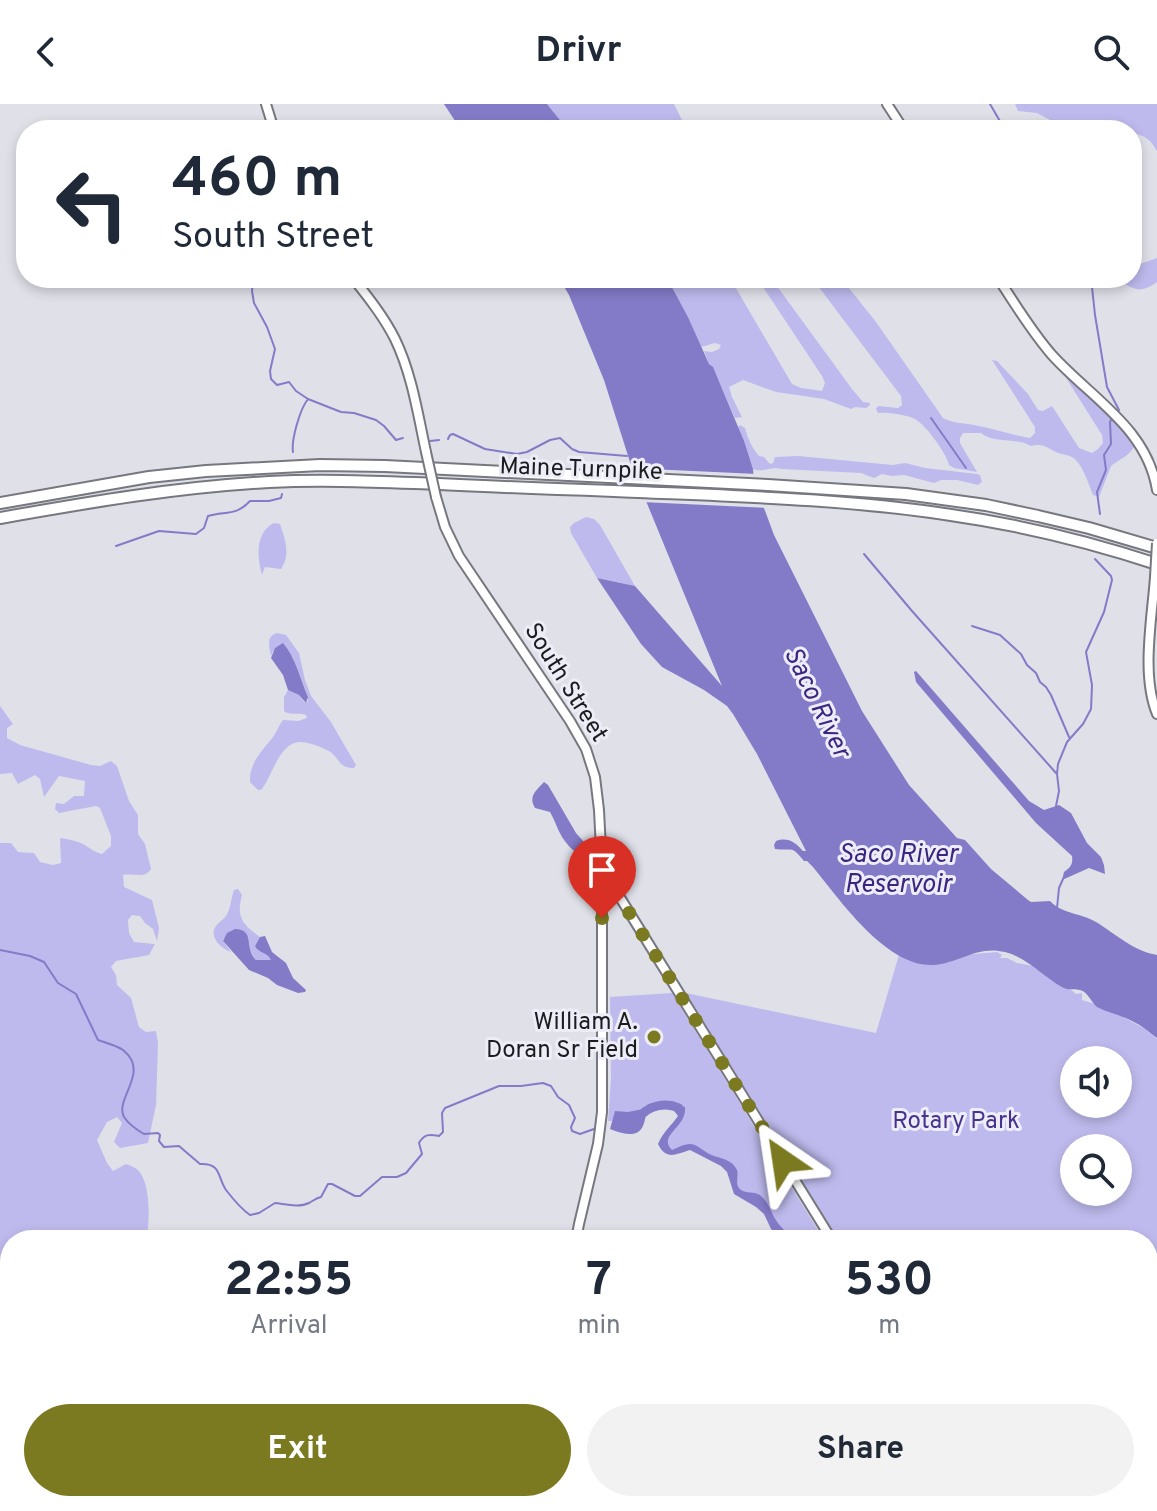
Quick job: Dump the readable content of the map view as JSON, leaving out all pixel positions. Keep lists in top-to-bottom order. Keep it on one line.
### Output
{"streets":{"highway":["Maine Turnpike"],"street":["South Street"]},"water":["Saco River","Saco River Reservoir"],"parks":["Rotary Park"],"places":["William A. Doran Sr Field"],"page":{"header":"Drivr","turn":["460 m","South Street"],"eta":["22:55","Arrival","7","min","530","m"],"buttons":["Exit","Share"]}}
